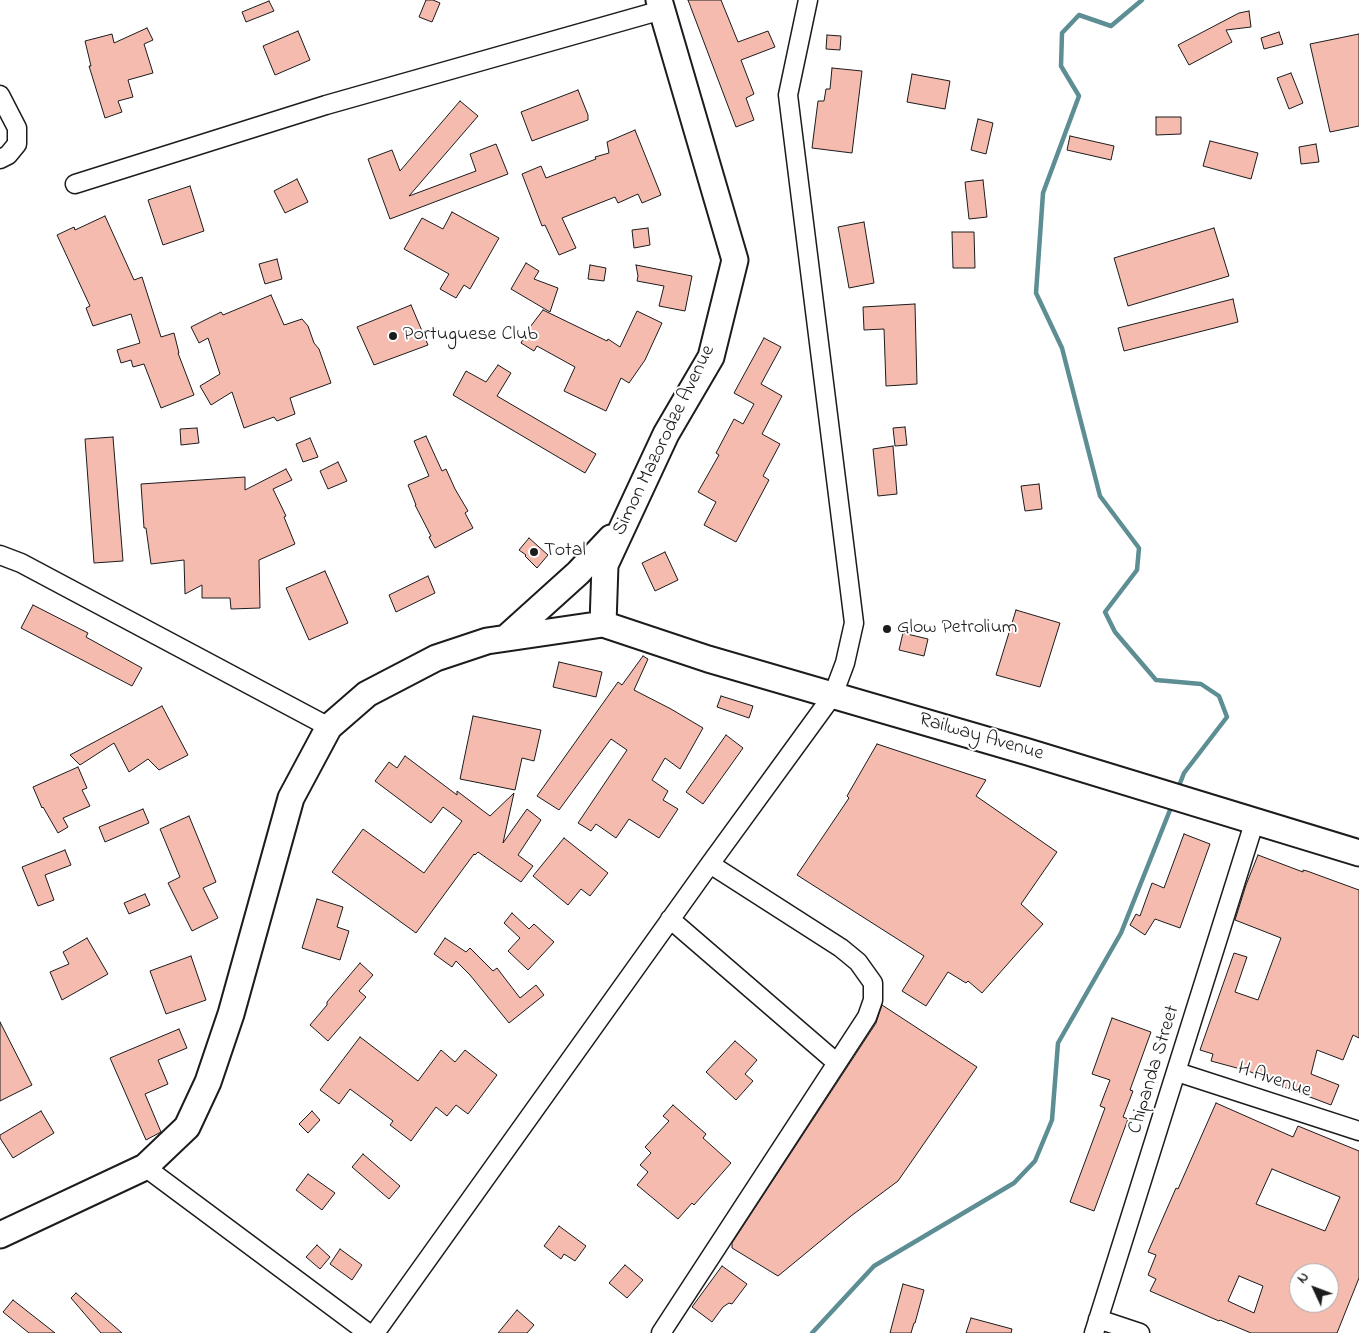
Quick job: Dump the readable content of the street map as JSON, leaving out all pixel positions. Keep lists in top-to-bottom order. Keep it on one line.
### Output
{"streets":{"main road":["Simon Mazorodze Avenue","Railway Avenue"],"street":["Chipanda Street","H Avenue"]},"crossings":[["Simon Mazorodze Avenue","Railway Avenue"],["Railway Avenue","Chipanda Street"],["Chipanda Street","H Avenue"]],"places":["Portuguese Club","Total","Glow Petrolium"],"north":"top left"}
